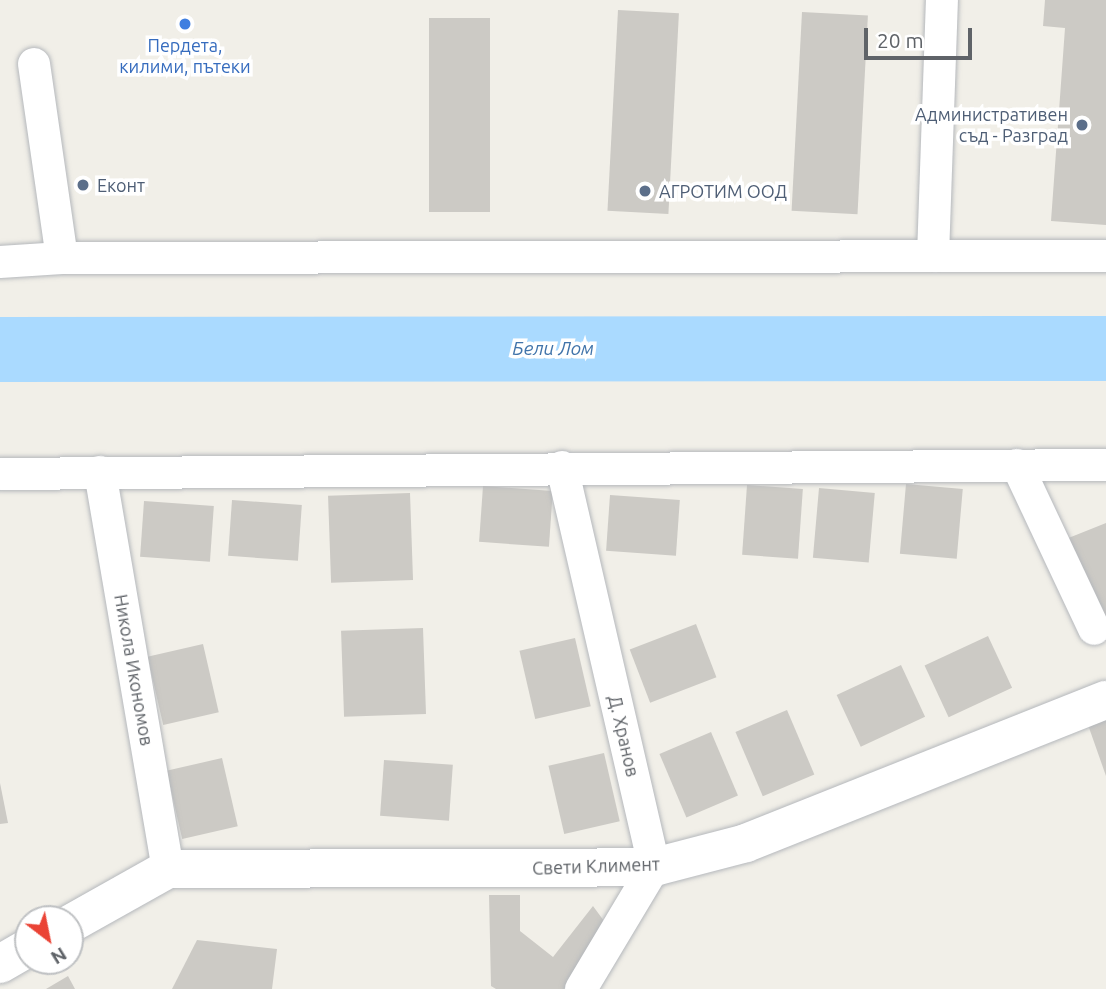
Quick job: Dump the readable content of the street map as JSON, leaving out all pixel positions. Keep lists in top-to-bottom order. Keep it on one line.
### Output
{"streets":{"street":["Никола Икономов","Д. Хранов","Свети Климент"]},"crossings":[["Никола Икономов","Свети Климент"],["Д. Хранов","Свети Климент"]],"water":["Бели Лом"],"places":["Пердета, килими, пътеки","Административен съд - Разград","Еконт","АГРОТИМ ООД"],"scale_bar":"20 m","north":"bottom right"}
